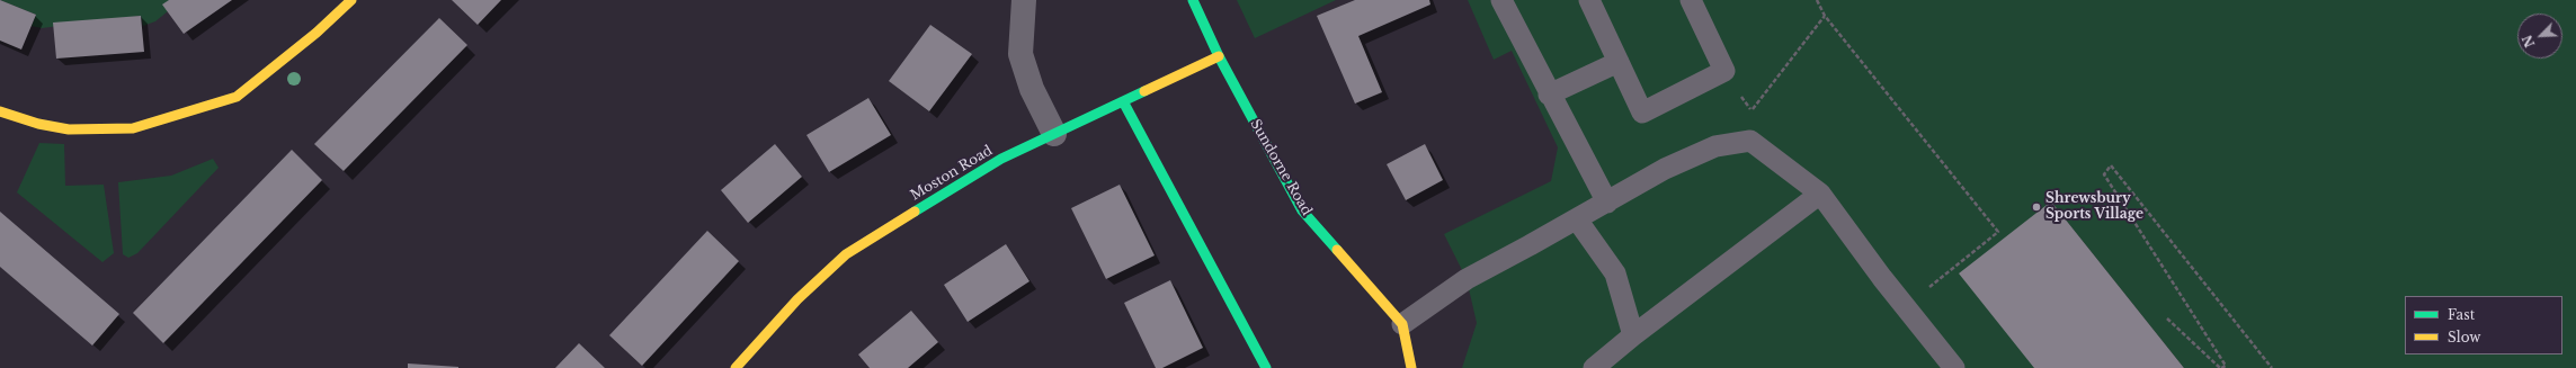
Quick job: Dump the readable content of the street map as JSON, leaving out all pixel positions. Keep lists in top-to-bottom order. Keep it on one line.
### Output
{"streets":{"street":["Sundorne Road","Moston Road"]},"crossings":[["Sundorne Road","Moston Road"]],"places":["Shrewsbury Sports Village"],"legend":["Fast","Slow"],"north":"bottom left"}
